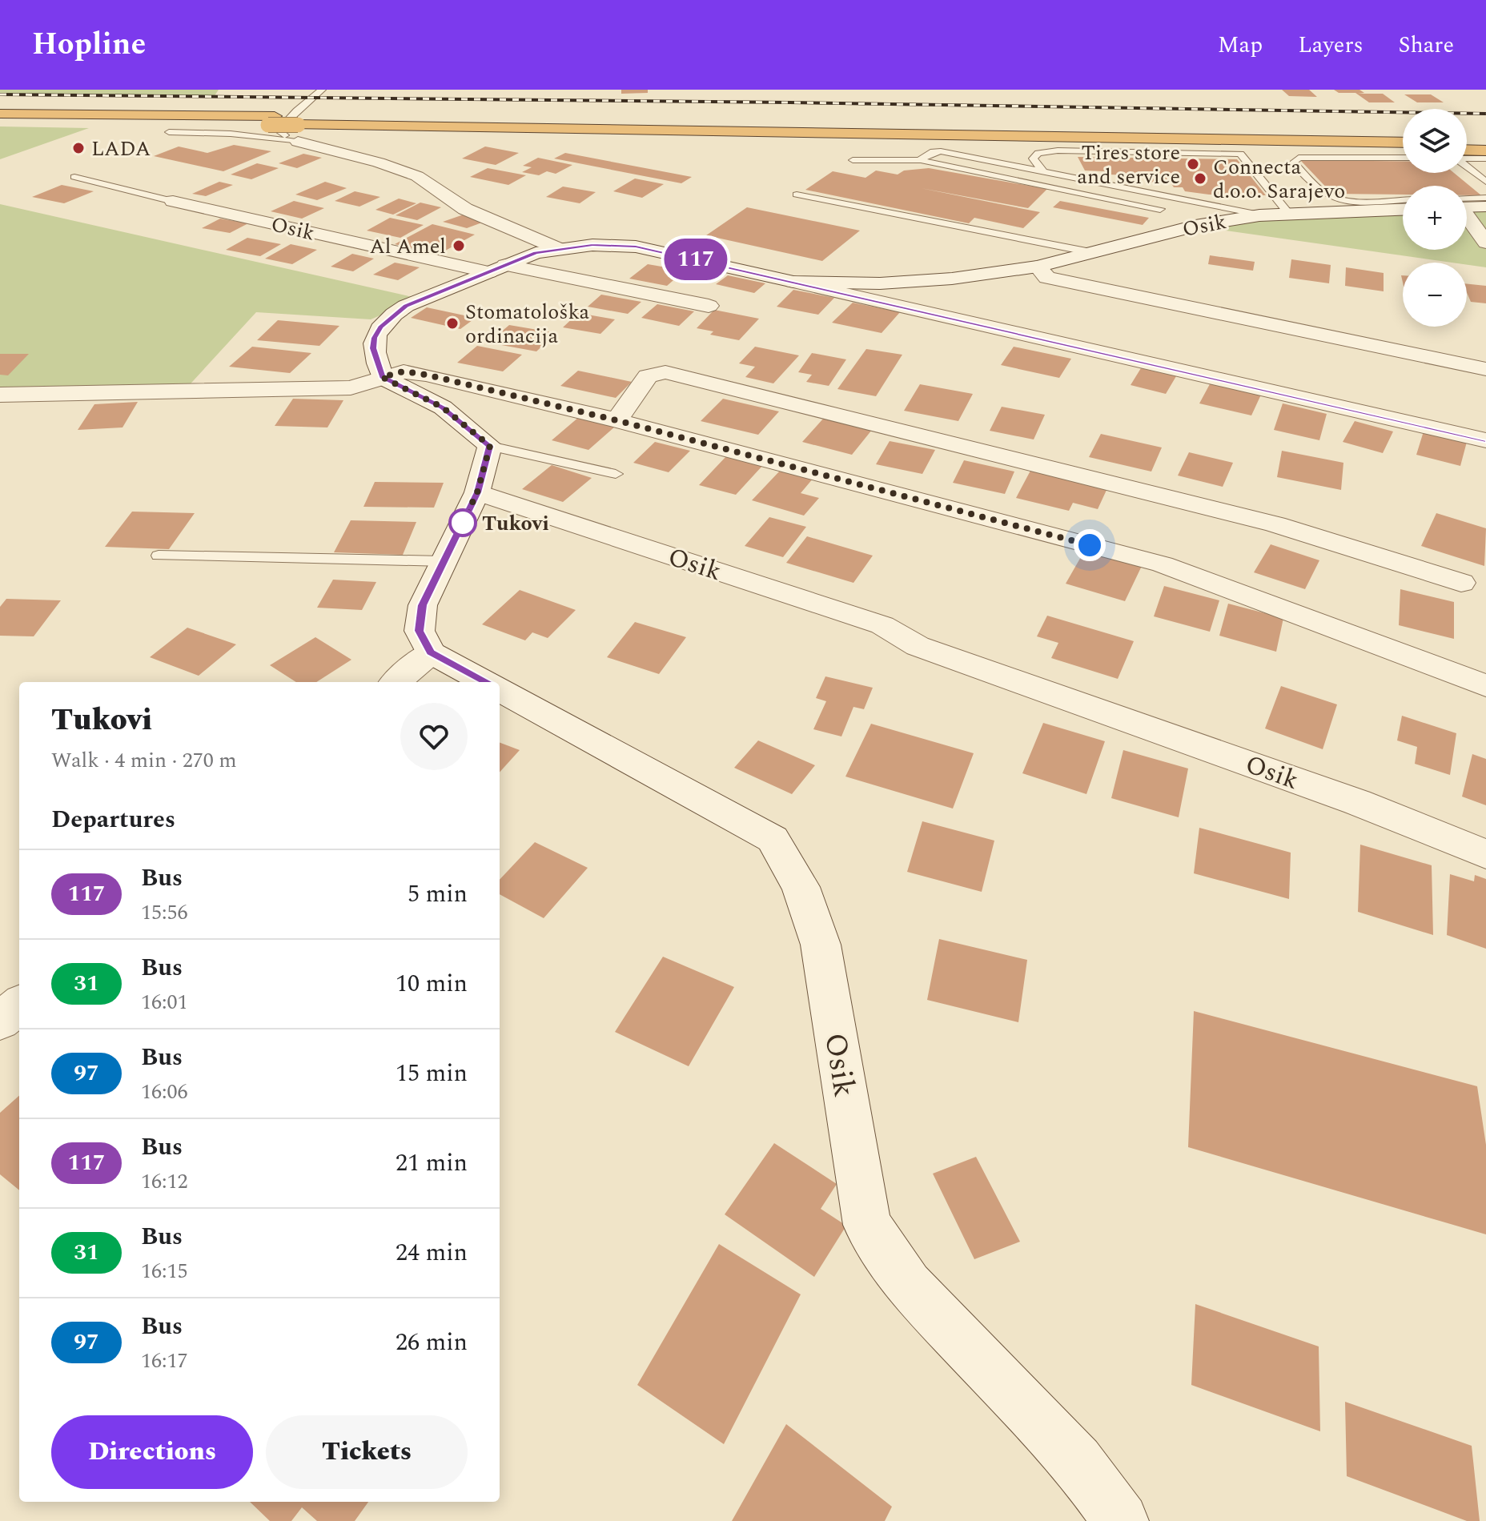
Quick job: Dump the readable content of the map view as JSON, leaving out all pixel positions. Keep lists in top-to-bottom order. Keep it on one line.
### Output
{"streets":{"street":["Osik"]},"places":["LADA","Tires store and service","Connecta d.o.o. Sarajevo","Al Amel","Stomatološka ordinacija","Tukovi"],"lines":["bus line 117"],"page":{"header":"Hopline","nav":["Map","Layers","Share"],"on_map":"117","map_buttons":["+","−"],"heading":[["Tukovi","Walk · 4 min · 270 m"],"Departures"],"list":[{"mark":"117","name":"Bus","note":"15:56","value":"5 min"},{"mark":"31","name":"Bus","note":"16:01","value":"10 min"},{"mark":"97","name":"Bus","note":"16:06","value":"15 min"},{"mark":"117","name":"Bus","note":"16:12","value":"21 min"},{"mark":"31","name":"Bus","note":"16:15","value":"24 min"},{"mark":"97","name":"Bus","note":"16:17","value":"26 min"}],"buttons":["Directions","Tickets"]}}
